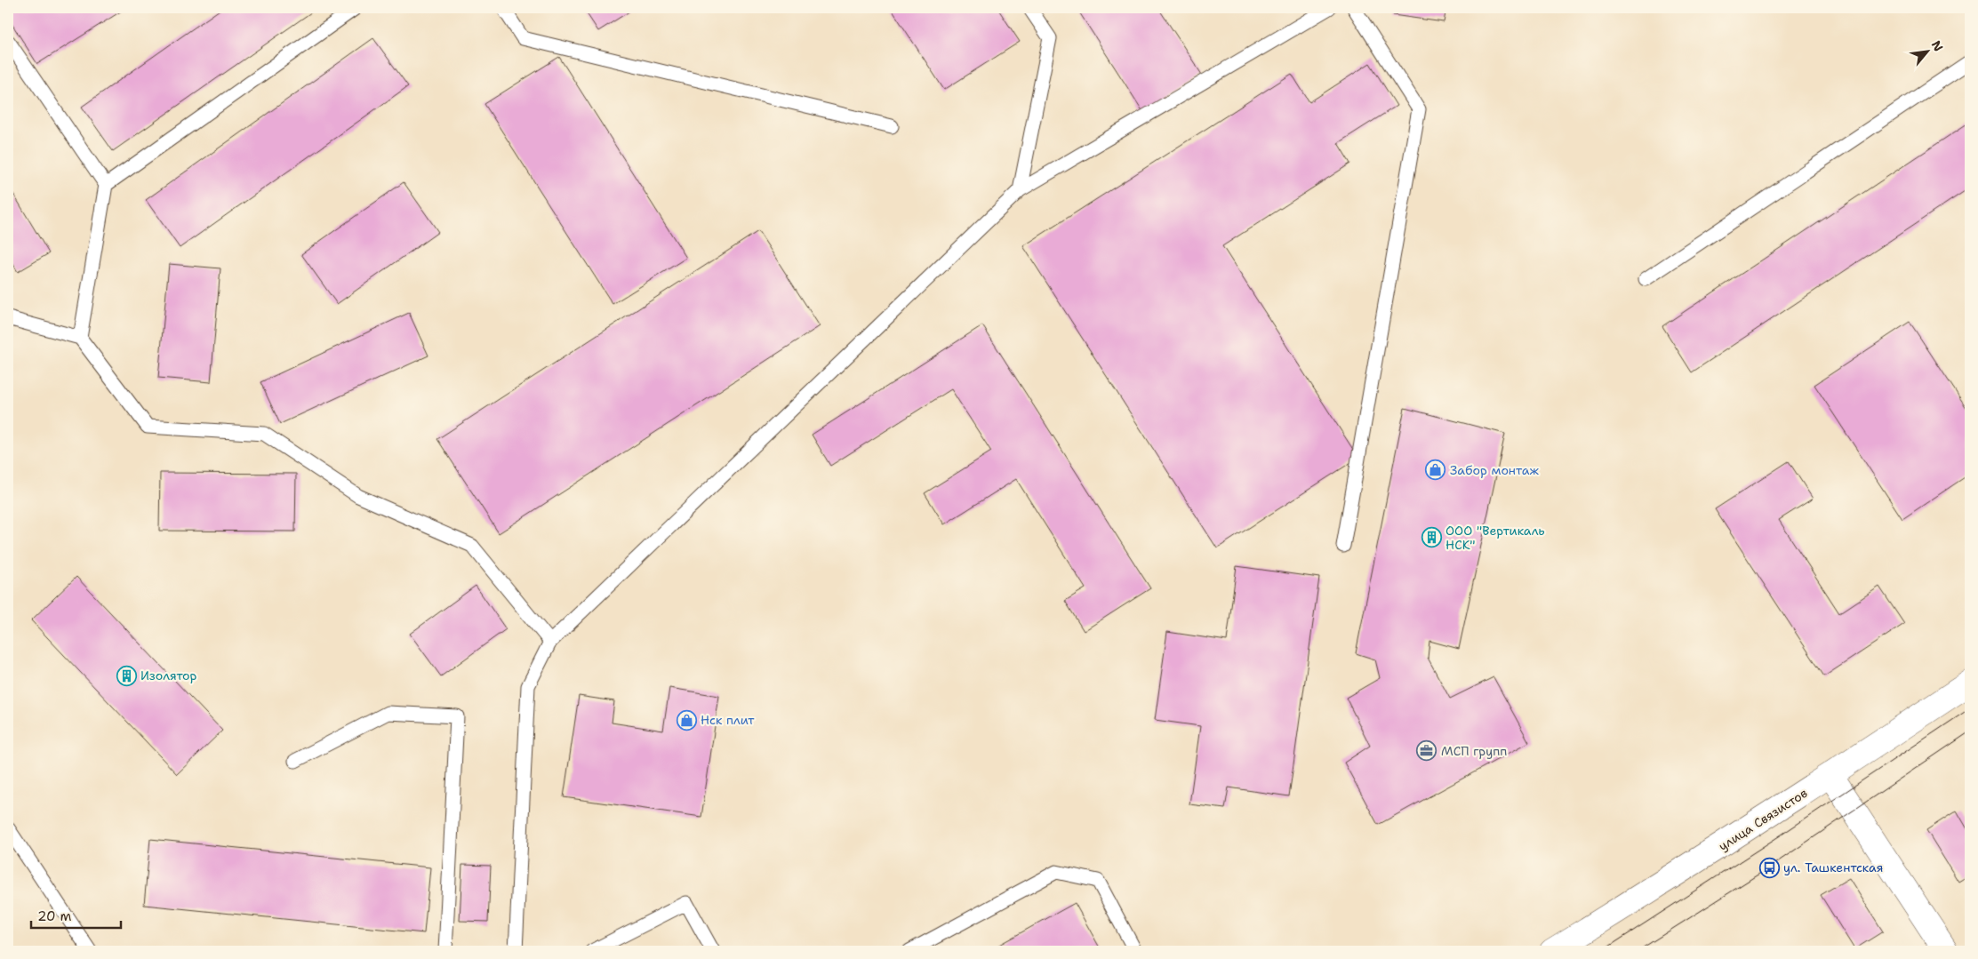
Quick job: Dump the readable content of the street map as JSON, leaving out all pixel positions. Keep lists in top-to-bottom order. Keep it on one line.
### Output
{"streets":{"street":["улица Связистов"]},"places":{"shop":["Забор монтаж","Нск плит"],"building":["ООО \"Вертикаль НСК\"","Изолятор"],"office":["МСП групп"],"bus stop":["ул. Ташкентская"]},"scale_bar":"20 m","north":"top right"}
